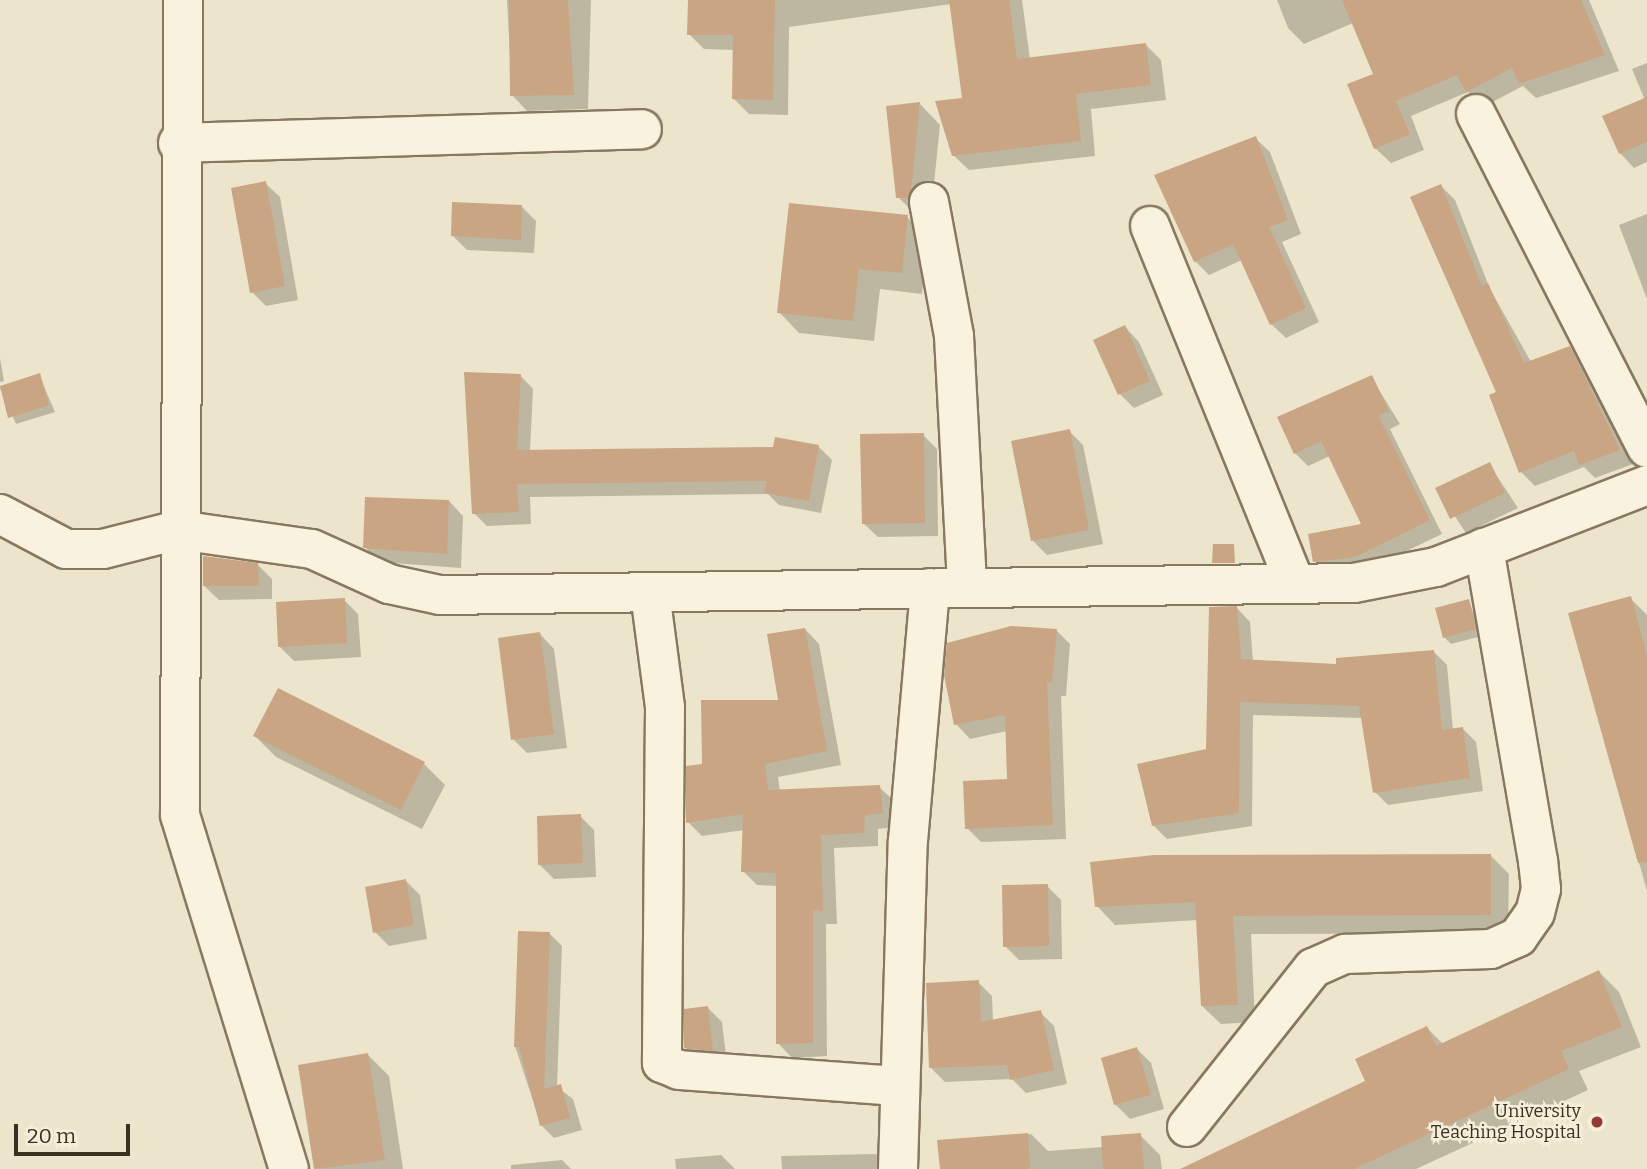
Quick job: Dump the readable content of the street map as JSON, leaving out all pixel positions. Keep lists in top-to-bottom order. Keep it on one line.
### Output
{"places":["University Teaching Hospital"],"scale_bar":"20 m"}
